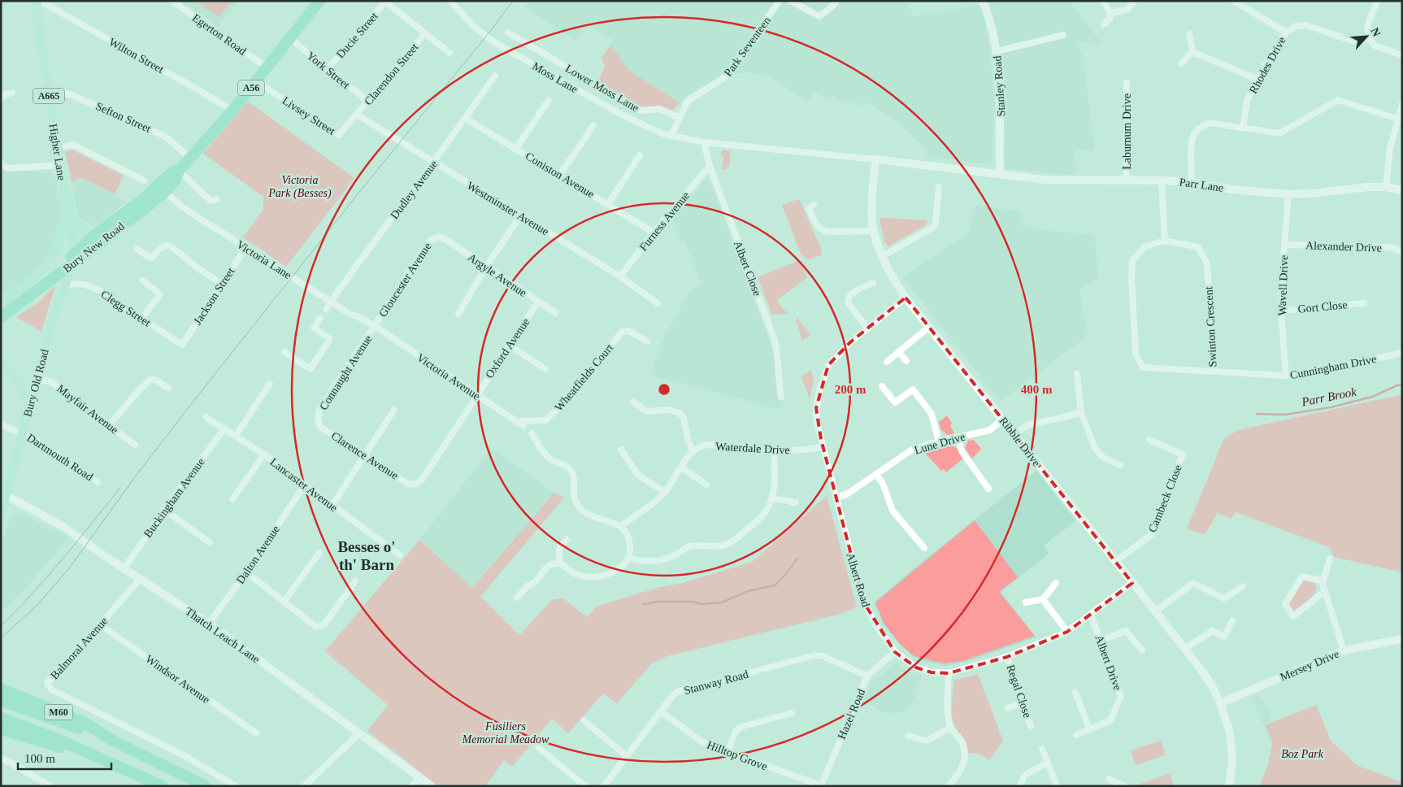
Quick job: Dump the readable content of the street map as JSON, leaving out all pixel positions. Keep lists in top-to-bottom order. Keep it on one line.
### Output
{"streets":{"highway":["A56","Bury New Road","M60"],"main road":["A665","Higher Lane","Bury Old Road"],"street":["Egerton Road","Ducie Street","Park Seventeen","Wilton Street","Rhodes Drive","York Street","Clarendon Street","Moss Lane","Stanley Road","Lower Moss Lane","Livsey Street","Sefton Street","Laburnum Drive","Coniston Avenue","Parr Lane","Dudley Avenue","Westminster Avenue","Furness Avenue","Alexander Drive","Victoria Lane","Albert Close","Argyle Avenue","Gloucester Avenue","Wavell Drive","Jackson Street","Gort Close","Clegg Street","Swinton Crescent","Oxford Avenue","Cunningham Drive","Connaught Avenue","Victoria Avenue","Wheatfields Court","Mayfair Avenue","Ribble Drive","Lune Drive","Waterdale Drive","Clarence Avenue","Dartmouth Road","Lancaster Avenue","Buckingham Avenue","Cambeck Close","Dalton Avenue","Albert Road","Thatch Leach Lane","Balmoral Avenue","Albert Drive","Mersey Drive","Windsor Avenue","Stanway Road","Regal Close","Hazel Road","Hilltop Grove"]},"crossings":[["Egerton Road","Bury New Road"],["Ducie Street","York Street"],["Park Seventeen","Moss Lane"],["Park Seventeen","Lower Moss Lane"],["Wilton Street","Bury New Road"],["York Street","Clarendon Street"],["York Street","Bury New Road"],["Clarendon Street","Livsey Street"],["Clarendon Street","Westminster Avenue"],["Stanley Road","Parr Lane"],["Livsey Street","Westminster Avenue"],["Livsey Street","Bury New Road"],["Sefton Street","Higher Lane"],["Sefton Street","Bury New Road"],["Laburnum Drive","Parr Lane"],["Higher Lane","Bury New Road"],["Higher Lane","Bury Old Road"],["Coniston Avenue","Dudley Avenue"],["Coniston Avenue","Furness Avenue"],["Parr Lane","Wavell Drive"],["Parr Lane","Ribble Drive"],["Dudley Avenue","Westminster Avenue"],["Dudley Avenue","Victoria Lane"],["Westminster Avenue","Furness Avenue"],["Furness Avenue","Albert Close"],["Alexander Drive","Wavell Drive"],["Bury New Road","Victoria Lane"],["Bury New Road","Bury Old Road"],["Victoria Lane","Gloucester Avenue"],["Victoria Lane","Jackson Street"],["Victoria Lane","Connaught Avenue"],["Victoria Lane","Victoria Avenue"],["Argyle Avenue","Gloucester Avenue"],["Argyle Avenue","Oxford Avenue"],["Gloucester Avenue","Connaught Avenue"],["Gloucester Avenue","Victoria Avenue"],["Wavell Drive","Gort Close"],["Wavell Drive","Cunningham Drive"],["Jackson Street","Clegg Street"],["Clegg Street","Bury Old Road"],["Swinton Crescent","Cunningham Drive"],["Oxford Avenue","Victoria Avenue"],["Oxford Avenue","Clarence Avenue"],["Connaught Avenue","Victoria Avenue"],["Connaught Avenue","Clarence Avenue"],["Victoria Avenue","Wheatfields Court"],["Bury Old Road","Mayfair Avenue"],["Bury Old Road","Dartmouth Road"],["Bury Old Road","Thatch Leach Lane"],["Ribble Drive","Lune Drive"],["Ribble Drive","Cambeck Close"],["Ribble Drive","Albert Road"],["Ribble Drive","Mersey Drive"],["Lune Drive","Albert Road"],["Waterdale Drive","Albert Road"],["Lancaster Avenue","Buckingham Avenue"],["Lancaster Avenue","Dalton Avenue"],["Buckingham Avenue","Thatch Leach Lane"],["Dalton Avenue","Thatch Leach Lane"],["Albert Road","Albert Drive"],["Albert Road","Regal Close"],["Albert Road","Hazel Road"],["Thatch Leach Lane","Balmoral Avenue"],["Balmoral Avenue","Windsor Avenue"],["Stanway Road","Hazel Road"],["Stanway Road","Hilltop Grove"],["Hazel Road","Hilltop Grove"]],"districts":["Besses o' th' Barn"],"water":["Parr Brook"],"parks":["Victoria Park (Besses)","Fusiliers Memorial Meadow","Boz Park"],"scale_bar":"100 m","north":"top right","rings":["200 m","400 m"]}
